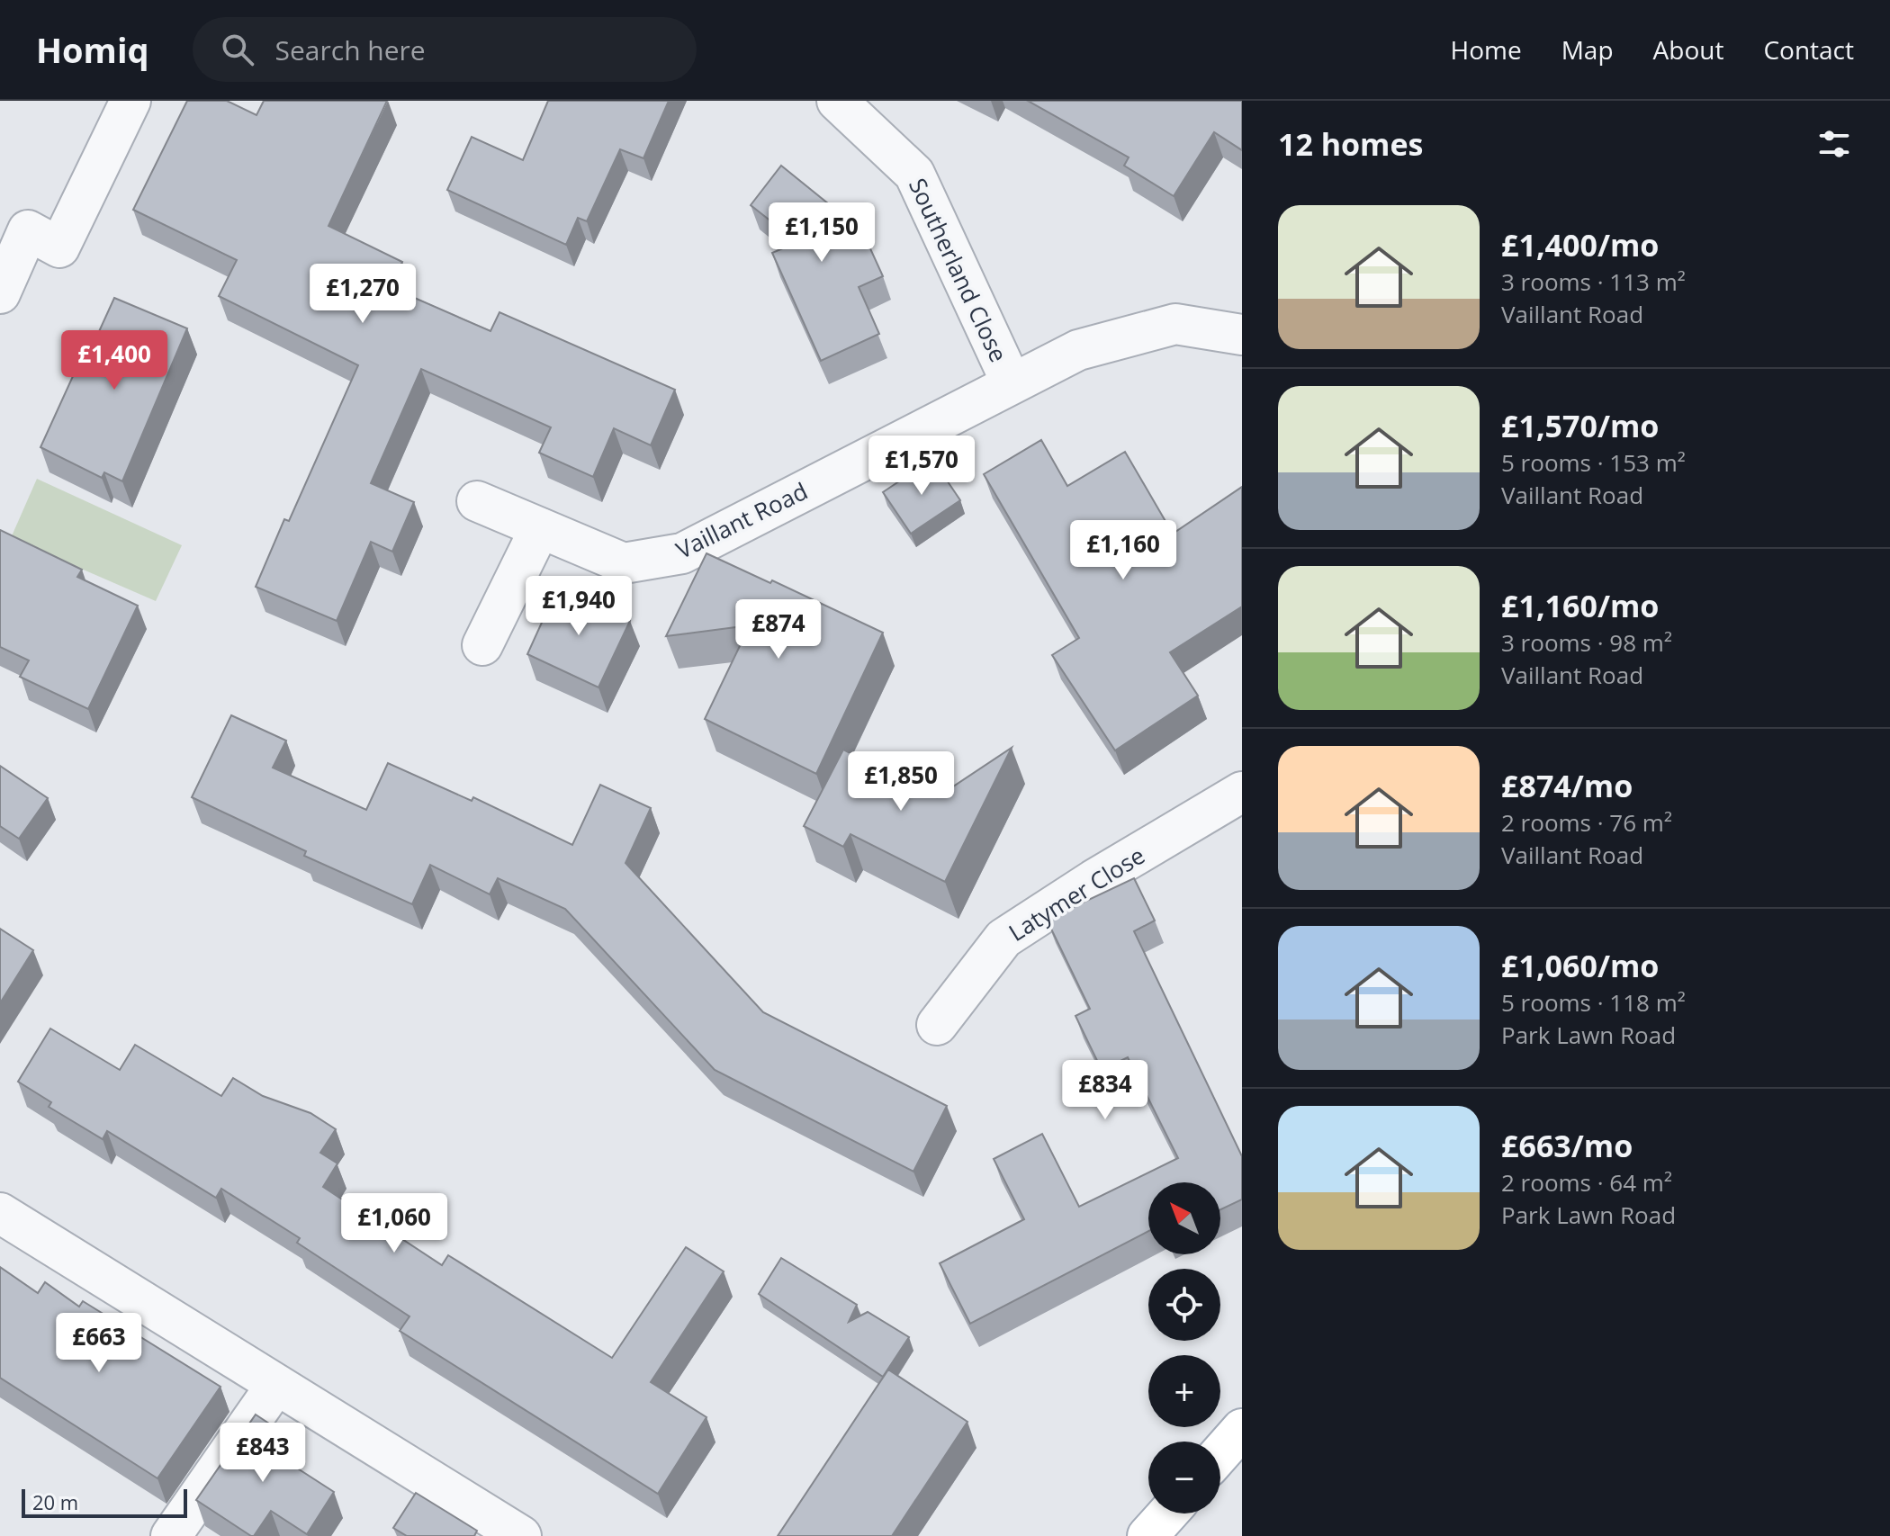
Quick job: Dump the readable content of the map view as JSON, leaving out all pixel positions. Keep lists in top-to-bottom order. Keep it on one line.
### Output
{"streets":{"street":["Southerland Close","Vaillant Road","Latymer Close"]},"crossings":[["Southerland Close","Vaillant Road"]],"scale_bar":"20 m","north":"top left","page":{"header":"Homiq","search":"Search here","nav":["Home","Map","About","Contact"],"heading":"12 homes","list":[{"name":"£1,400/mo","note":"3 rooms · 113 m² · Vaillant Road"},{"name":"£1,570/mo","note":"5 rooms · 153 m² · Vaillant Road"},{"name":"£1,160/mo","note":"3 rooms · 98 m² · Vaillant Road"},{"name":"£874/mo","note":"2 rooms · 76 m² · Vaillant Road"},{"name":"£1,060/mo","note":"5 rooms · 118 m² · Park Lawn Road"},{"name":"£663/mo","note":"2 rooms · 64 m² · Park Lawn Road"}],"price":["£1,150","£1,270","£1,400","£1,570","£1,160","£1,940","£874","£1,850","£834","£1,060","£663","£843"],"map_buttons":["+","−"],"scale":"20 m"}}
